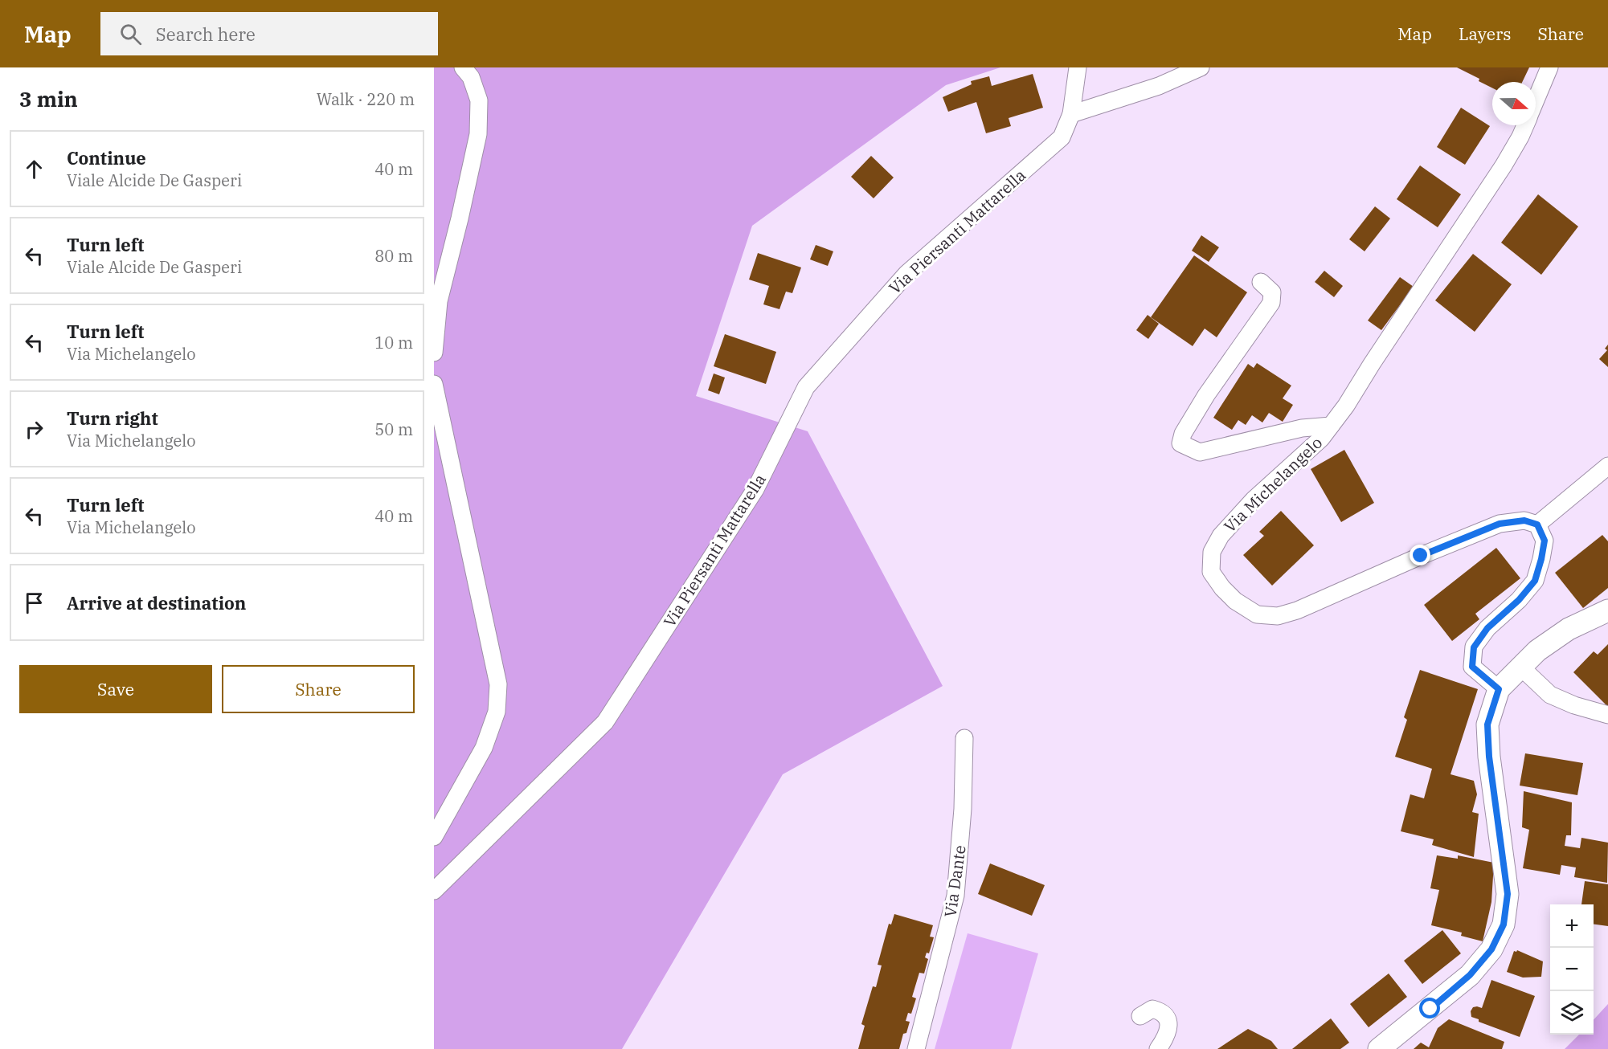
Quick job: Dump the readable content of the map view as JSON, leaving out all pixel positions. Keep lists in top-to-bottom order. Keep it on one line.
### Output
{"streets":{"street":["Via Piersanti Mattarella","Via Michelangelo","Via Dante"]},"north":"right","page":{"header":"Map","search":"Search here","nav":["Map","Layers","Share"],"heading":["3 min","Walk · 220 m"],"list":[["Continue","Viale Alcide De Gasperi","40 m"],["Turn left","Viale Alcide De Gasperi","80 m"],["Turn left","Via Michelangelo","10 m"],["Turn right","Via Michelangelo","50 m"],["Turn left","Via Michelangelo","40 m"],"Arrive at destination"],"buttons":["Save","Share"],"map_buttons":["+","−"]}}
